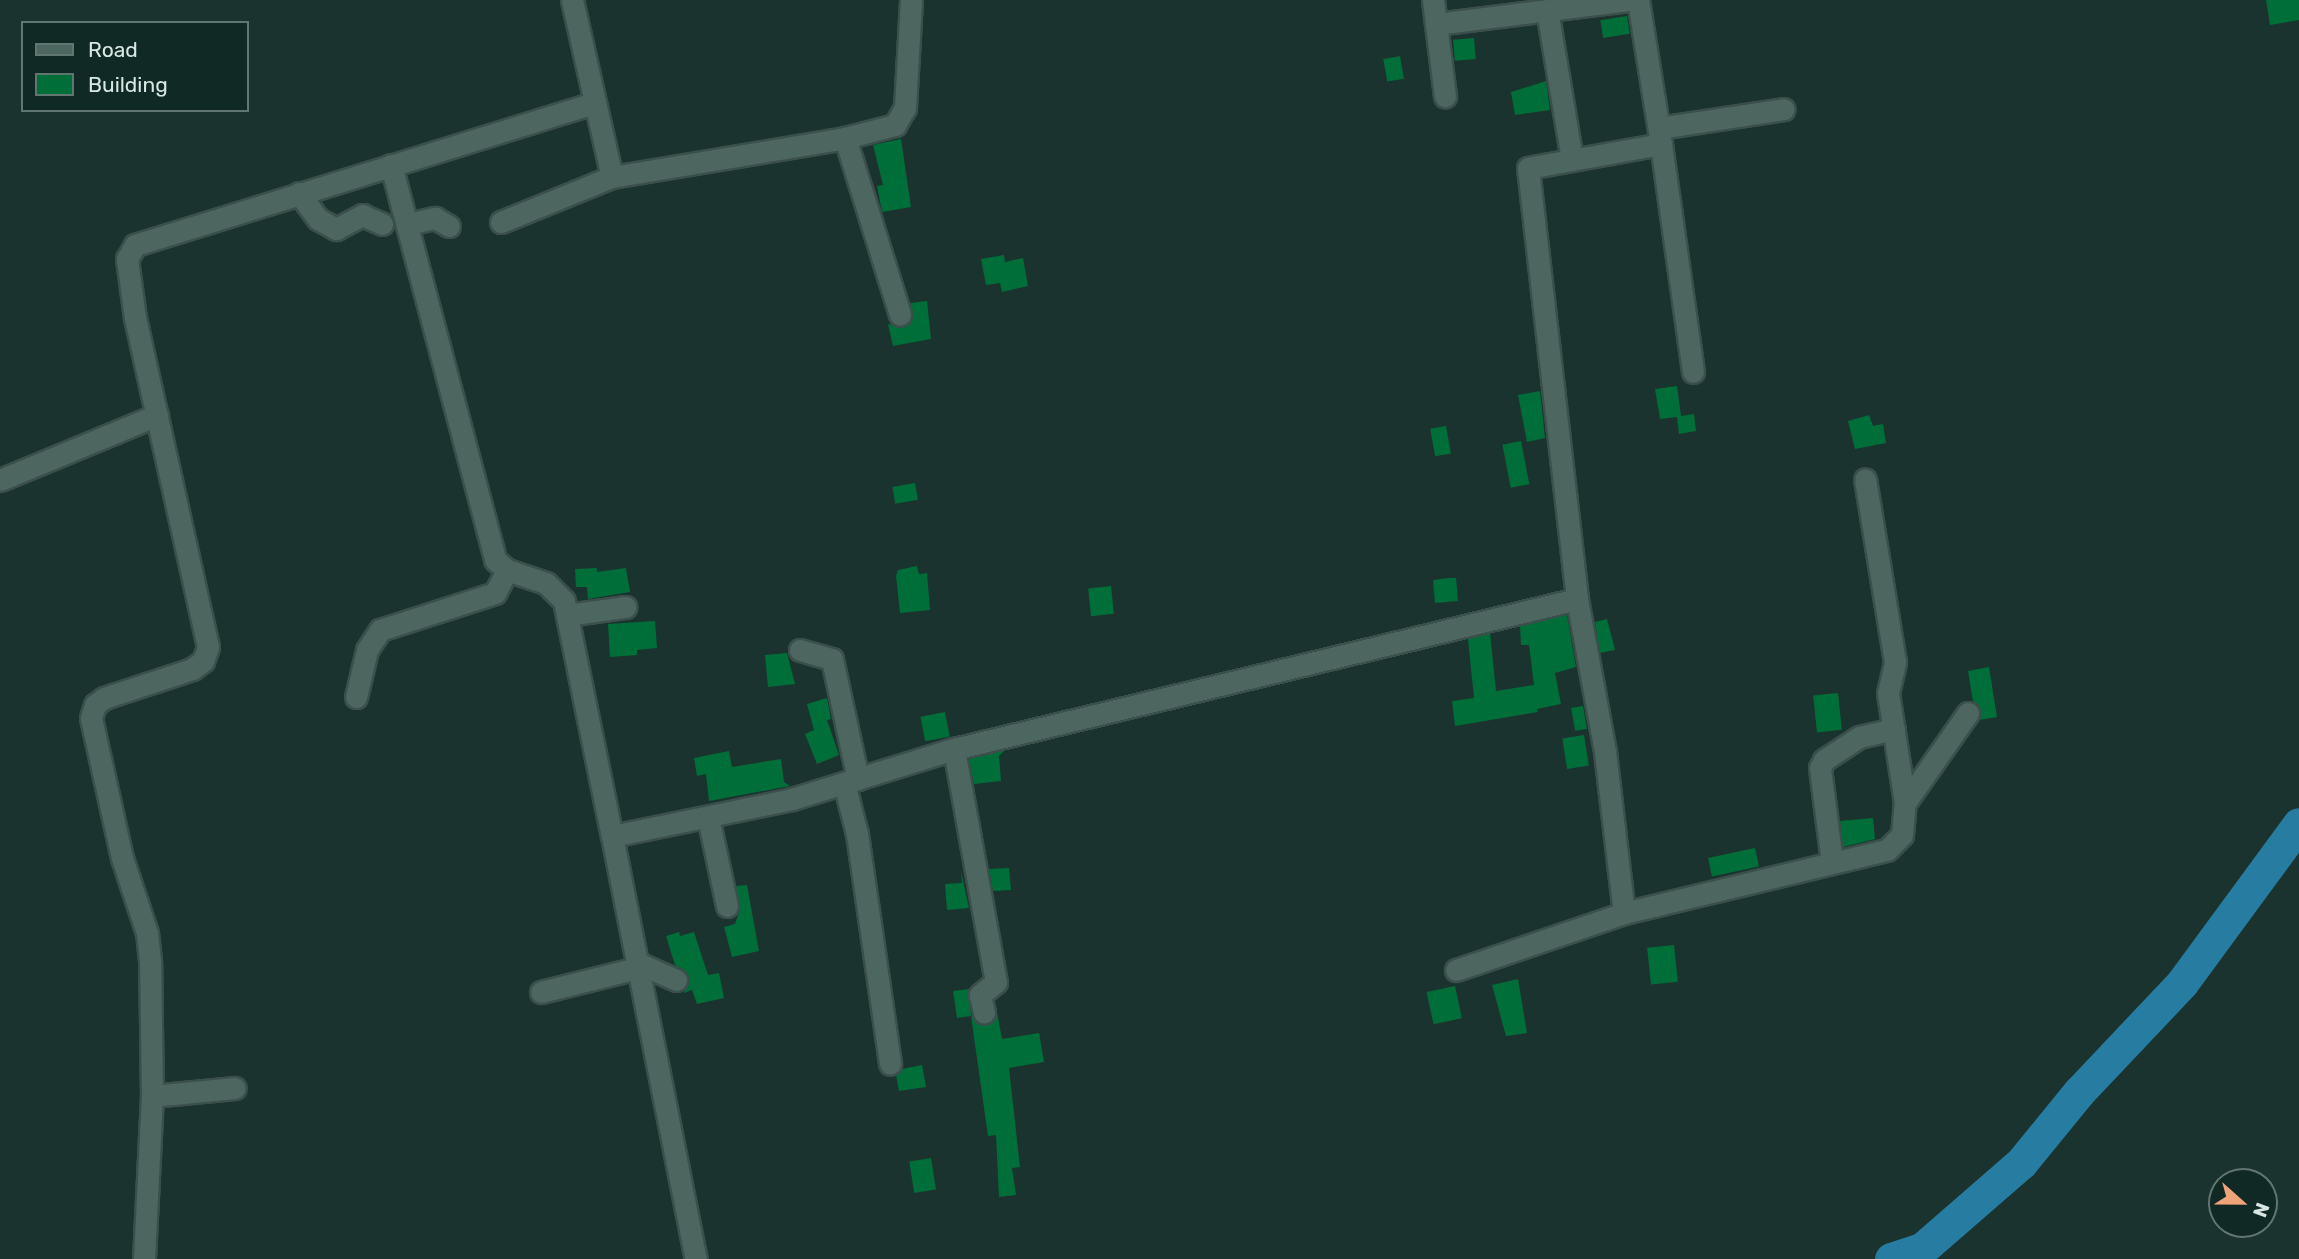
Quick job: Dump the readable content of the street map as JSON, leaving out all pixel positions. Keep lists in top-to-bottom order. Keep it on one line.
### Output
{"legend":["Road","Building"],"north":"right"}
